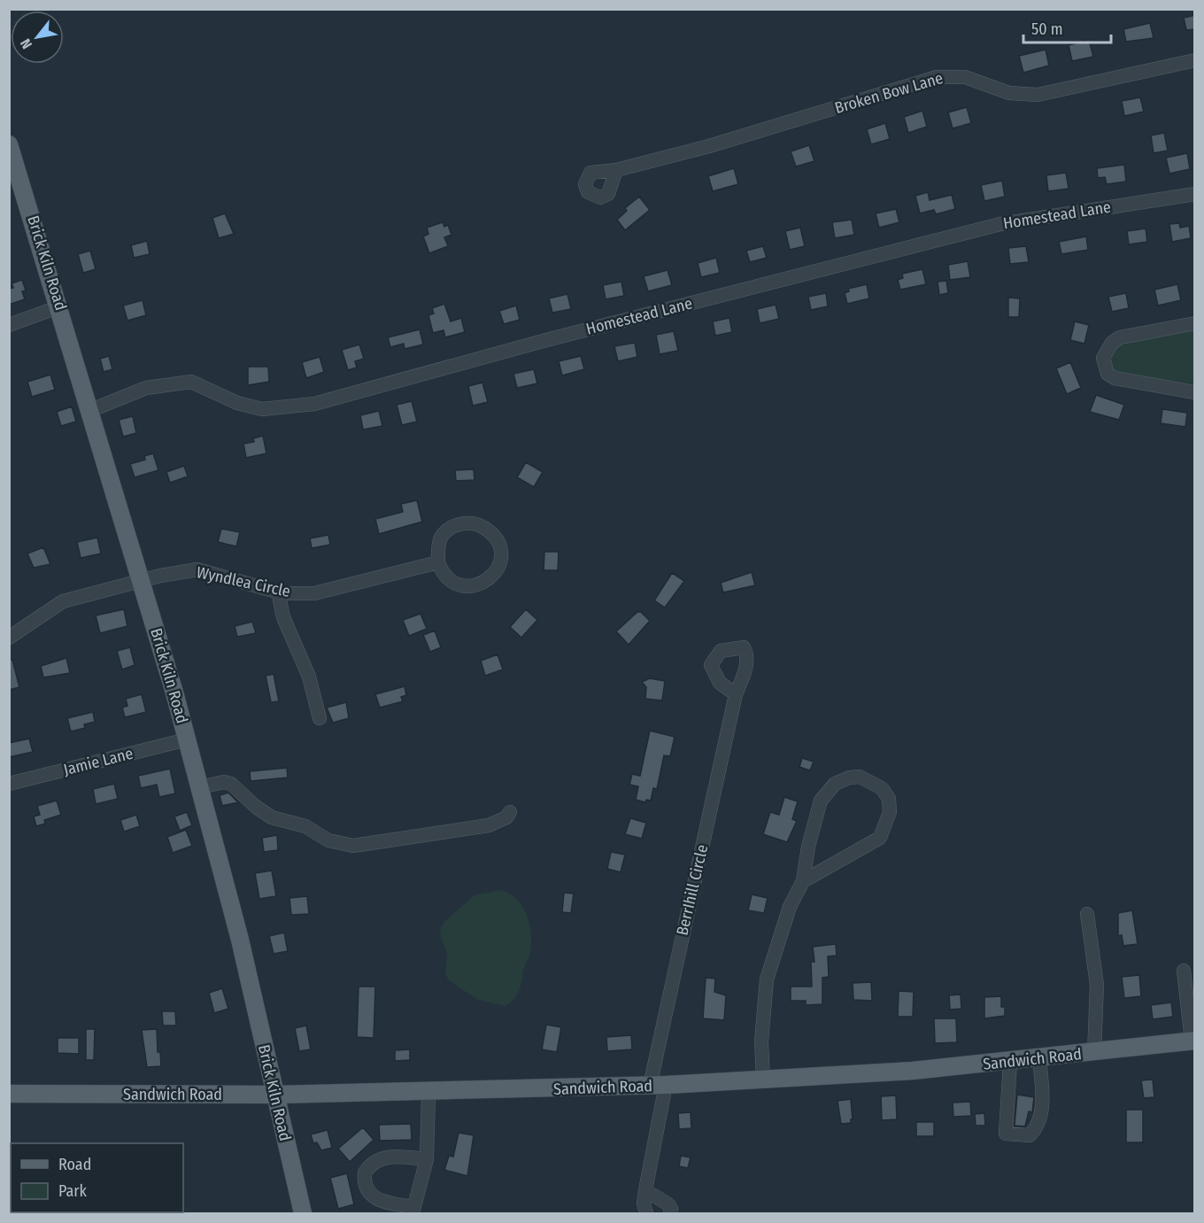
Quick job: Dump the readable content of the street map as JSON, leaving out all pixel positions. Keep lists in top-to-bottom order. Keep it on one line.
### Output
{"streets":{"main road":["Brick Kiln Road","Sandwich Road"],"street":["Broken Bow Lane","Homestead Lane","Wyndlea Circle","Jamie Lane","BerrIhill Circle"]},"crossings":[["Homestead Lane","Brick Kiln Road"],["Brick Kiln Road","Wyndlea Circle"],["Brick Kiln Road","Jamie Lane"],["Brick Kiln Road","Sandwich Road"],["BerrIhill Circle","Sandwich Road"]],"legend":["Road","Park"],"scale_bar":"50 m","north":"bottom left"}
